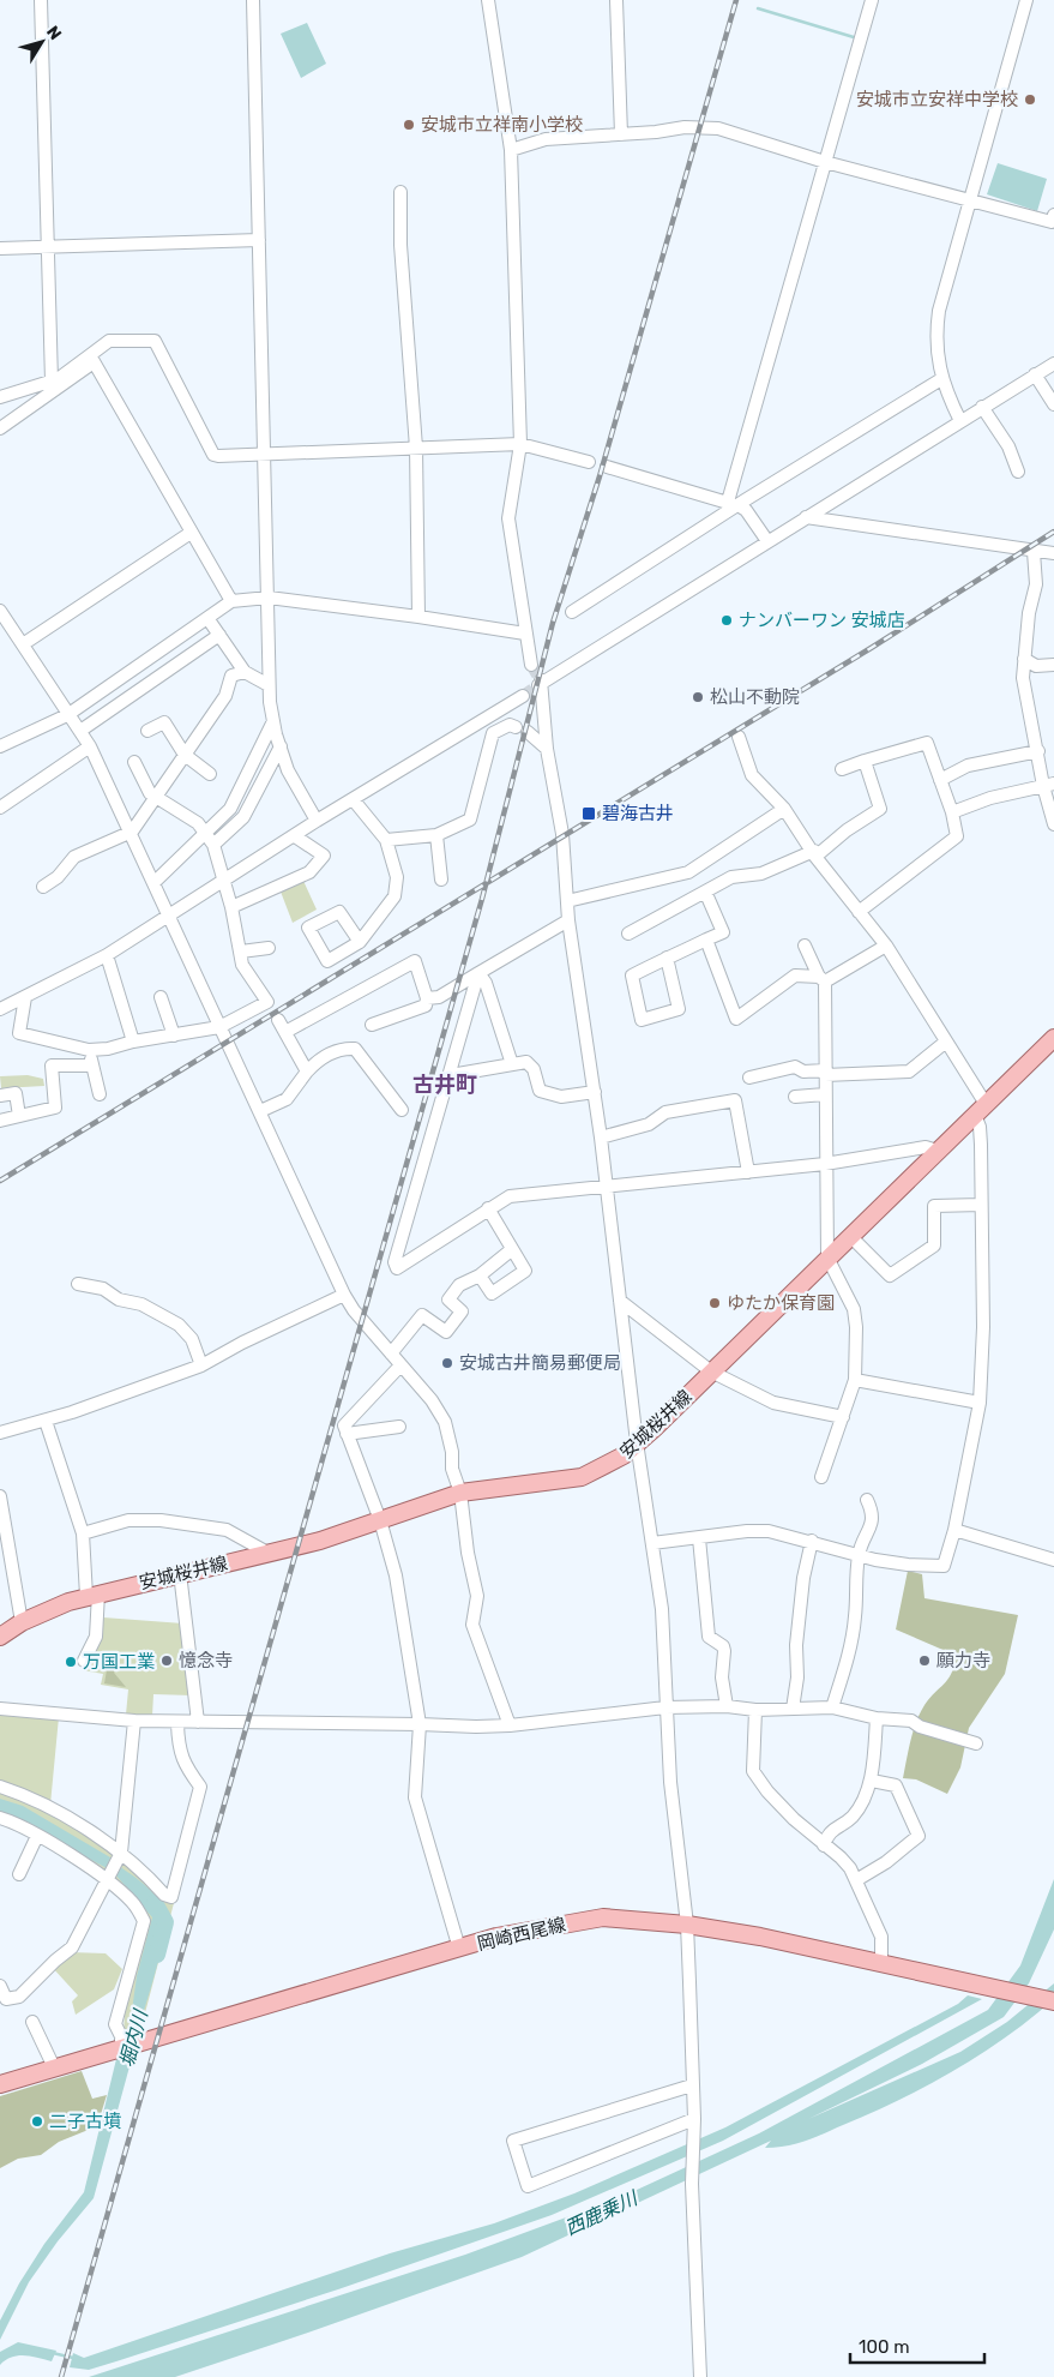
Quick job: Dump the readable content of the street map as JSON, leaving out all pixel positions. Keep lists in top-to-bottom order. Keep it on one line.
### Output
{"streets":{"main road":["安城桜井線","岡崎西尾線"]},"districts":["古井町"],"water":["堀内川","西鹿乗川"],"places":{"other":["安城市立安祥中学校","安城市立祥南小学校","ナンバーワン 安城店","松山不動院","ゆたか保育園","安城古井簡易郵便局","憶念寺","願力寺","万国工業","二子古墳"],"transit":["碧海古井"]},"scale_bar":"100 m","north":"top right"}
